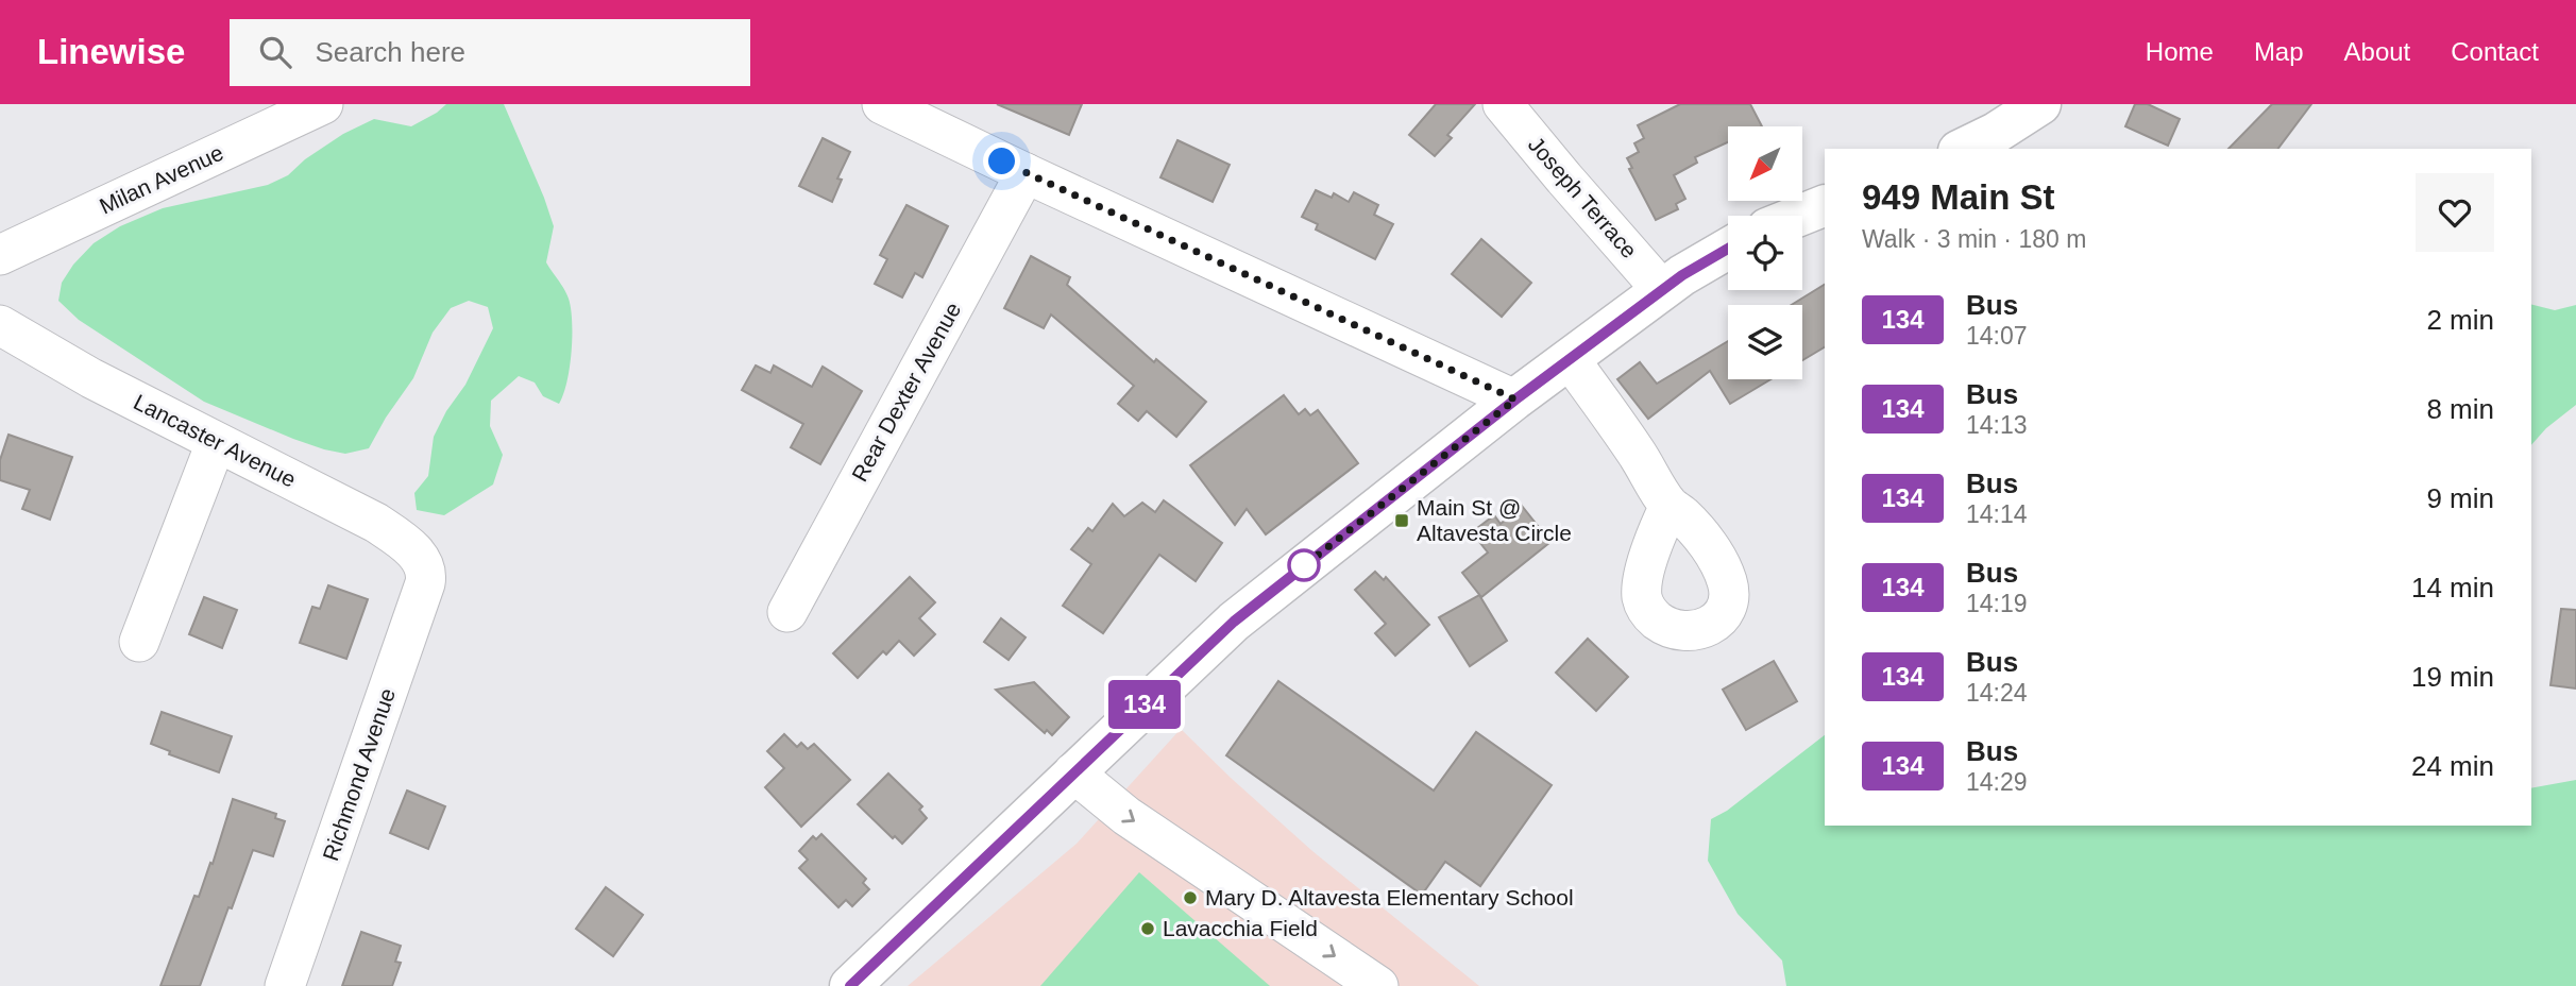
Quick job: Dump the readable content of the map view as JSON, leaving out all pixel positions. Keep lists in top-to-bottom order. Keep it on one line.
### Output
{"streets":{"street":["Milan Avenue","Joseph Terrace","Rear Dexter Avenue","Lancaster Avenue","Richmond Avenue"]},"crossings":[["Lancaster Avenue","Richmond Avenue"]],"places":{"transit":["Main St @ Altavesta Circle"],"other":["Mary D. Altavesta Elementary School","Lavacchia Field"]},"lines":["bus line 134"],"north":"bottom left","page":{"header":"Linewise","search":"Search here","nav":["Home","Map","About","Contact"],"on_map":"134","heading":["949 Main St","Walk · 3 min · 180 m"],"list":[{"mark":"134","name":"Bus","note":"14:07","value":"2 min"},{"mark":"134","name":"Bus","note":"14:13","value":"8 min"},{"mark":"134","name":"Bus","note":"14:14","value":"9 min"},{"mark":"134","name":"Bus","note":"14:19","value":"14 min"},{"mark":"134","name":"Bus","note":"14:24","value":"19 min"},{"mark":"134","name":"Bus","note":"14:29","value":"24 min"}]}}
